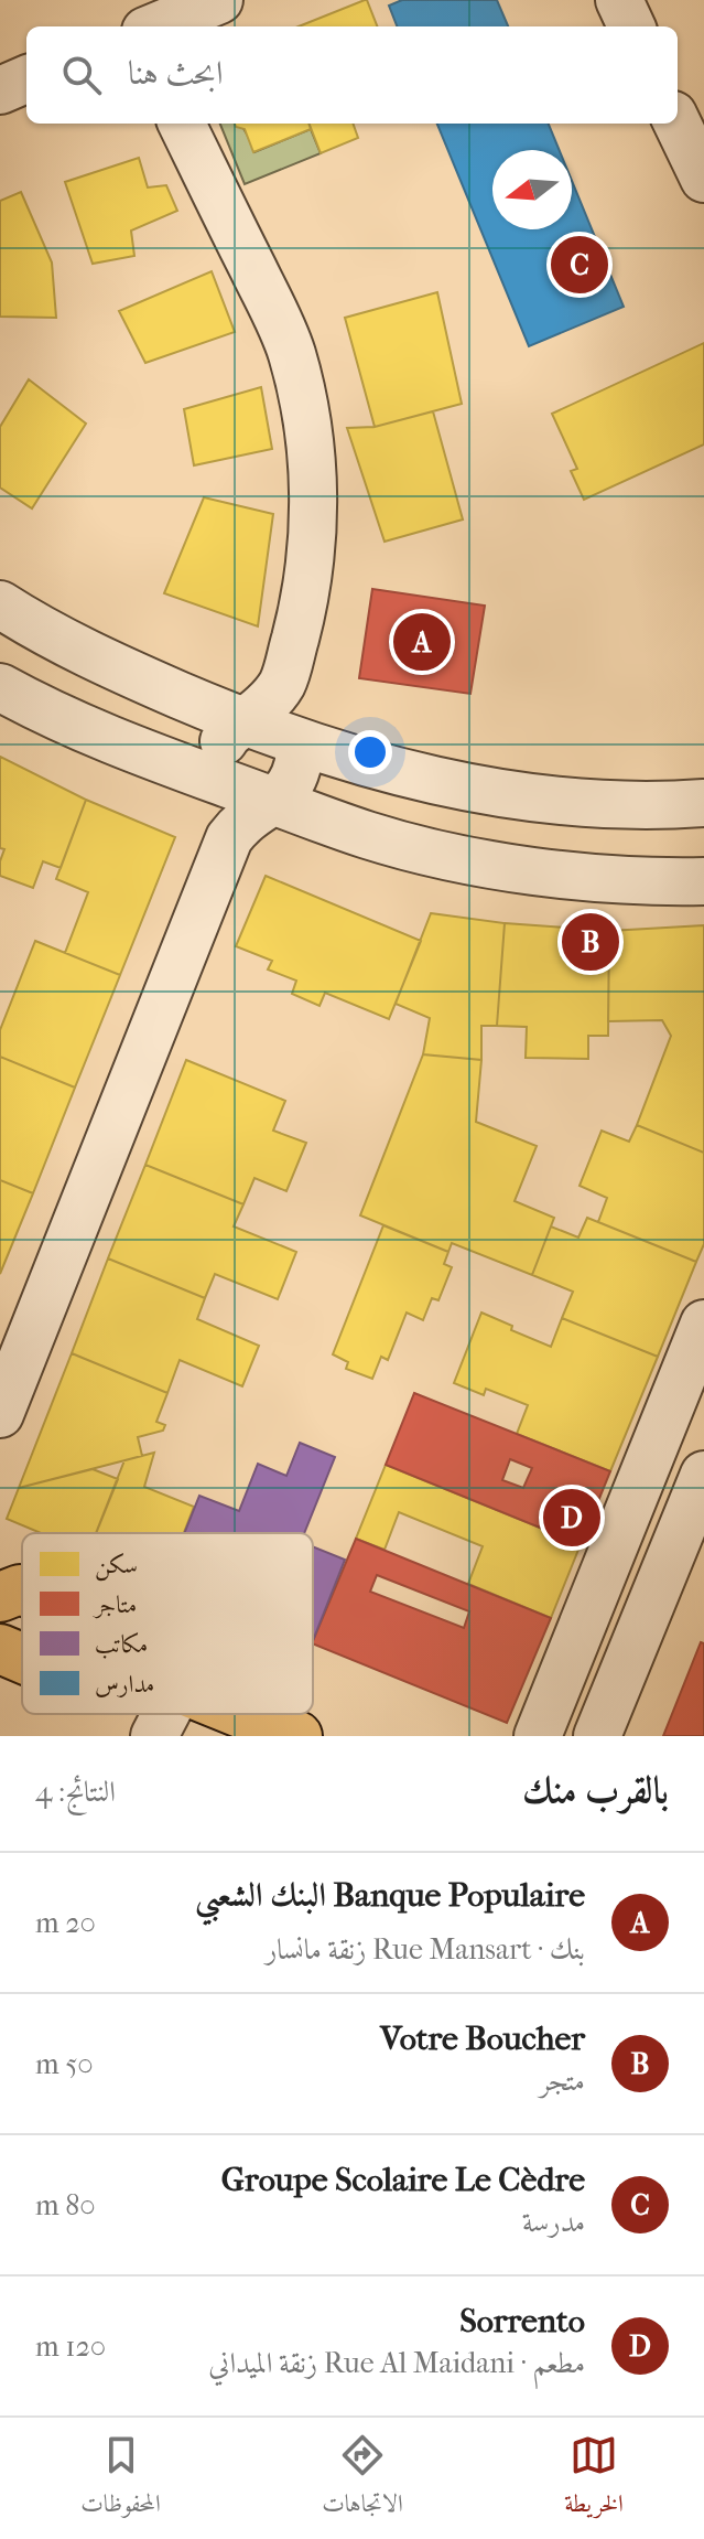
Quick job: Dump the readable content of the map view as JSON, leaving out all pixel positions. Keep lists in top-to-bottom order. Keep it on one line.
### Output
{"legend":["سكن","متاجر","مكاتب","مدارس"],"north":"left","page":{"search":"ابحث هنا","pins":["C","A","B","D"],"heading":["بالقرب منك","النتائج: 4"],"list":[{"mark":"A","name":"Banque Populaire البنك الشعبي","note":"بنك · Rue Mansart زنقة مانسار","value":"20 m"},{"mark":"B","name":"Votre Boucher","note":"متجر","value":"50 m"},{"mark":"C","name":"Groupe Scolaire Le Cèdre","note":"مدرسة","value":"80 m"},{"mark":"D","name":"Sorrento","note":"مطعم · Rue Al Maidani زنقة الميداني","value":"120 m"}],"nav":["الخريطة","الاتجاهات","المحفوظات"]}}
